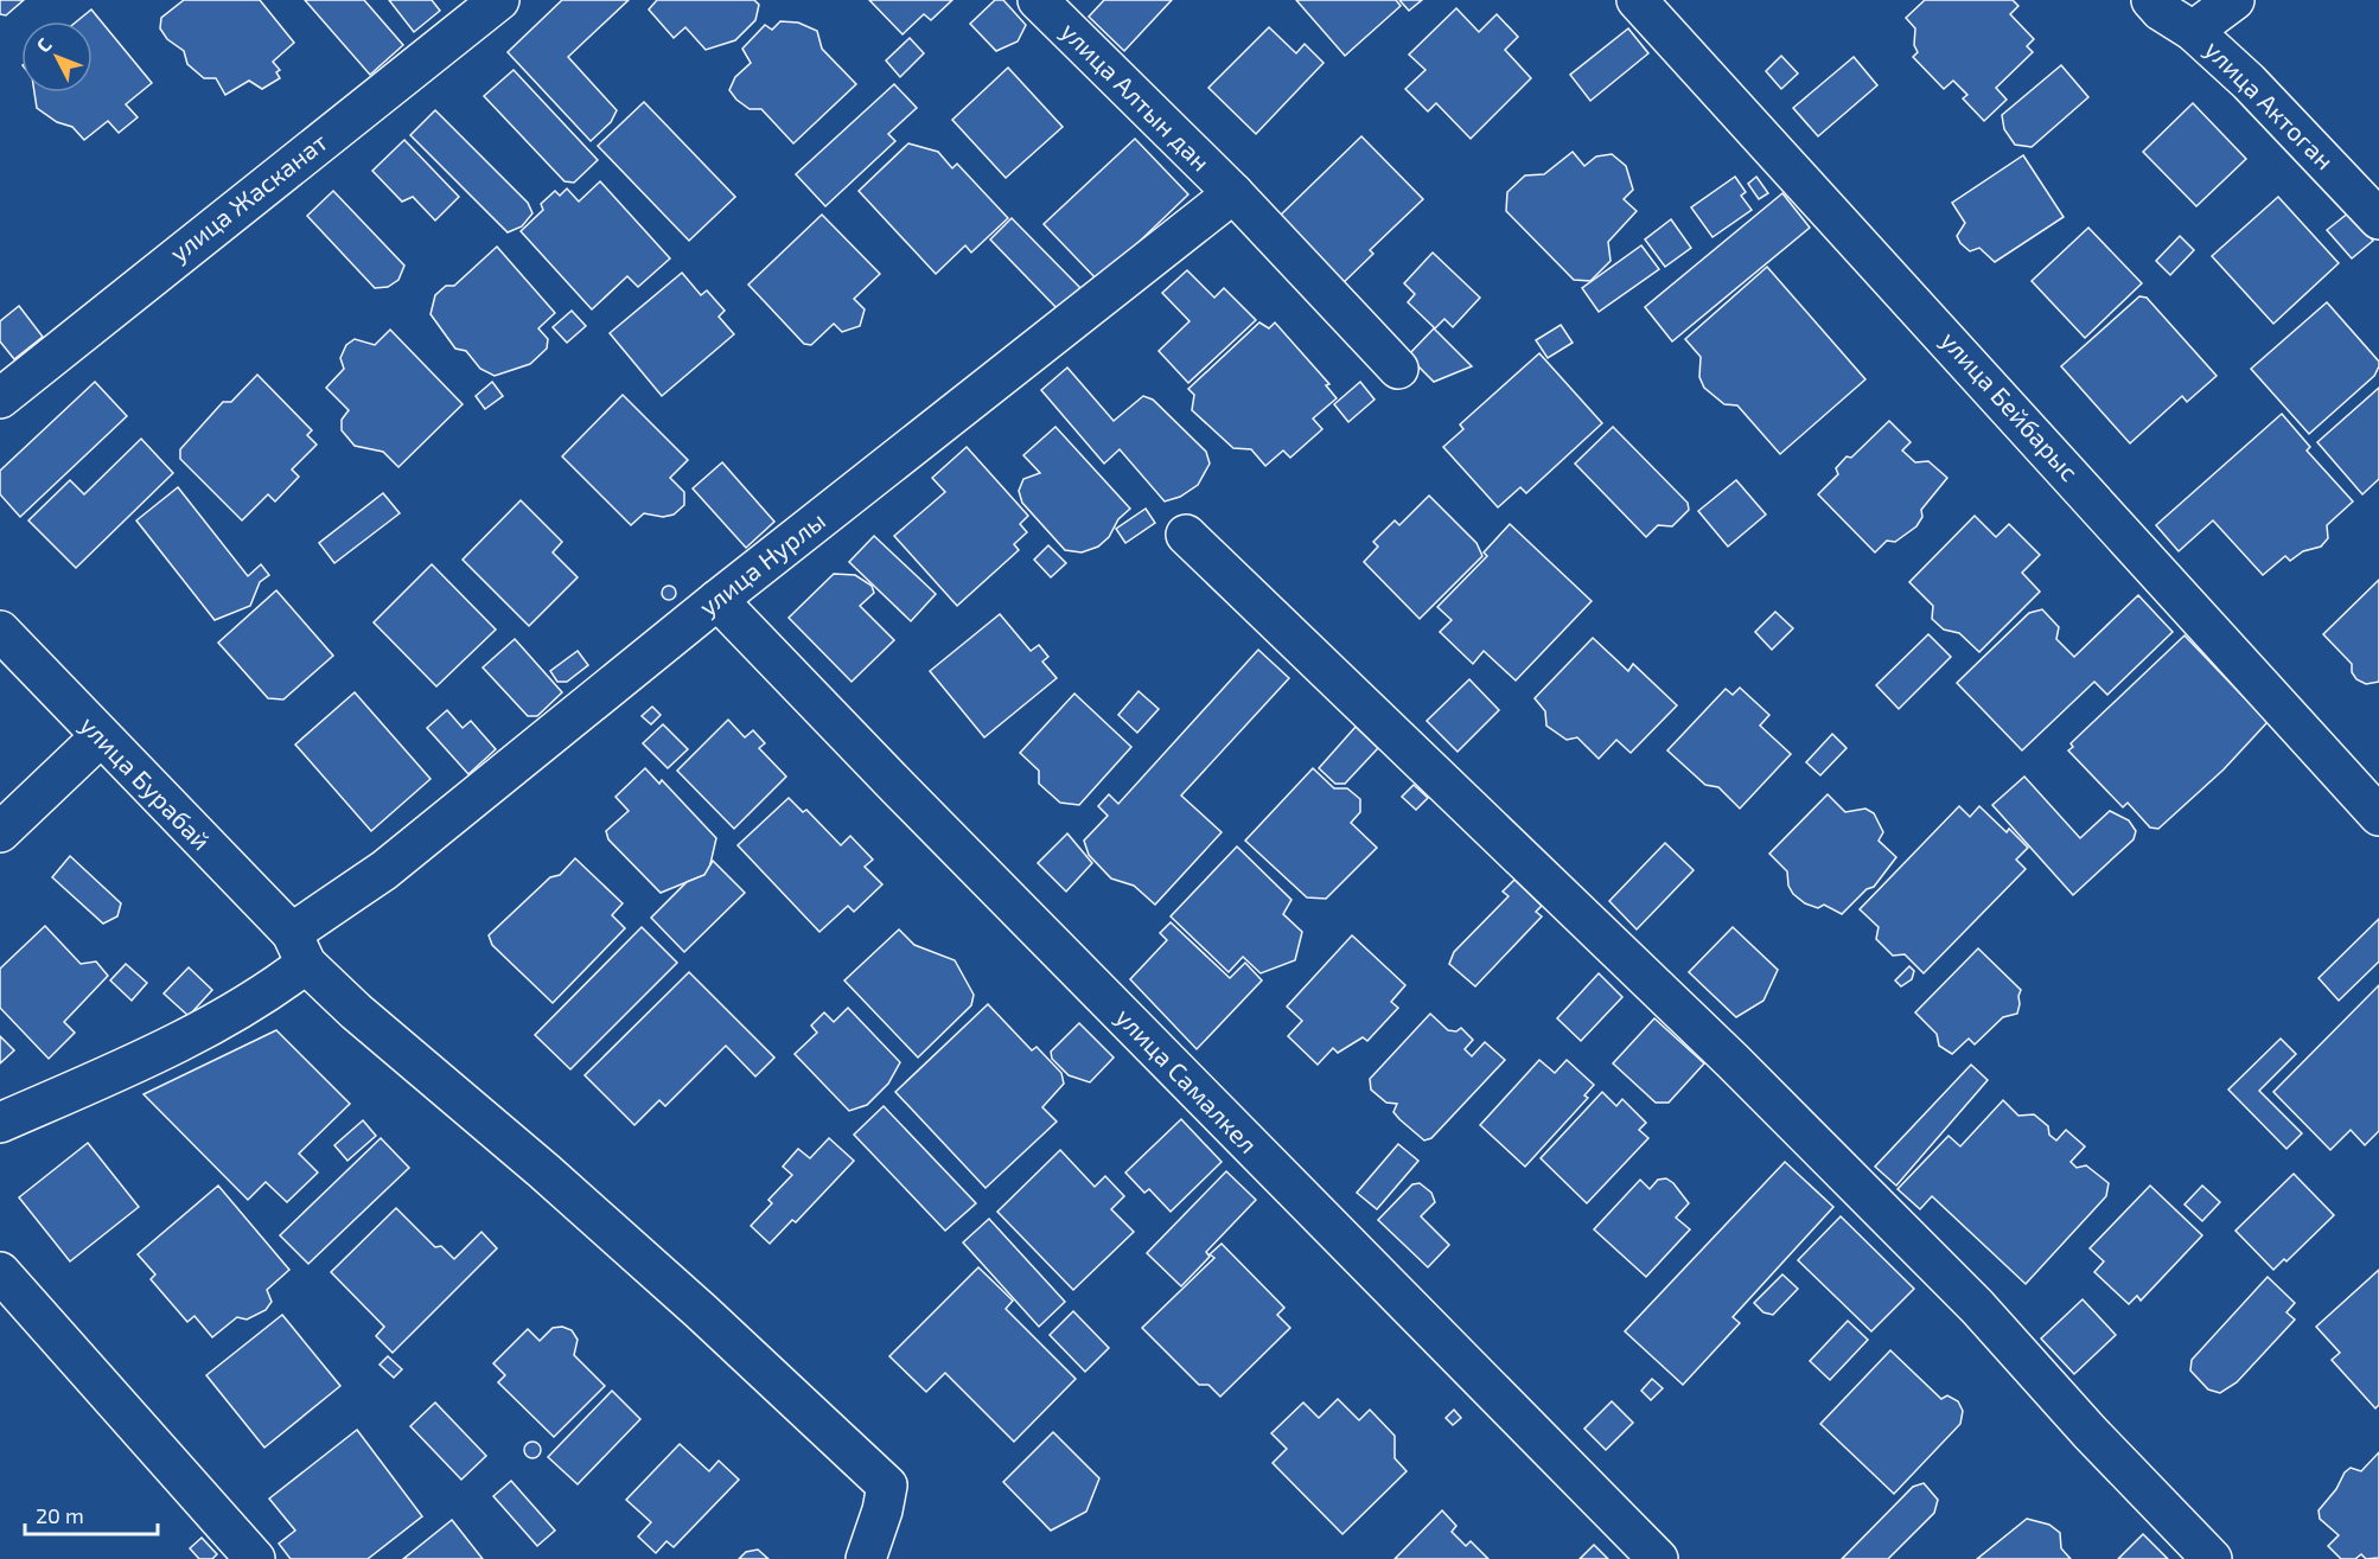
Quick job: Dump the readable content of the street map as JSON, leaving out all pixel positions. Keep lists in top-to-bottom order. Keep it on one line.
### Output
{"streets":{"street":["улица Алтын дан","улица Актоган","улица Жасканат","улица Бейбарыс","улица Нурлы","улица Бурабай","улица Самалкел"]},"crossings":[["улица Алтын дан","улица Нурлы"],["улица Нурлы","улица Бурабай"],["улица Нурлы","улица Самалкел"]],"scale_bar":"20 m","north":"top left"}
